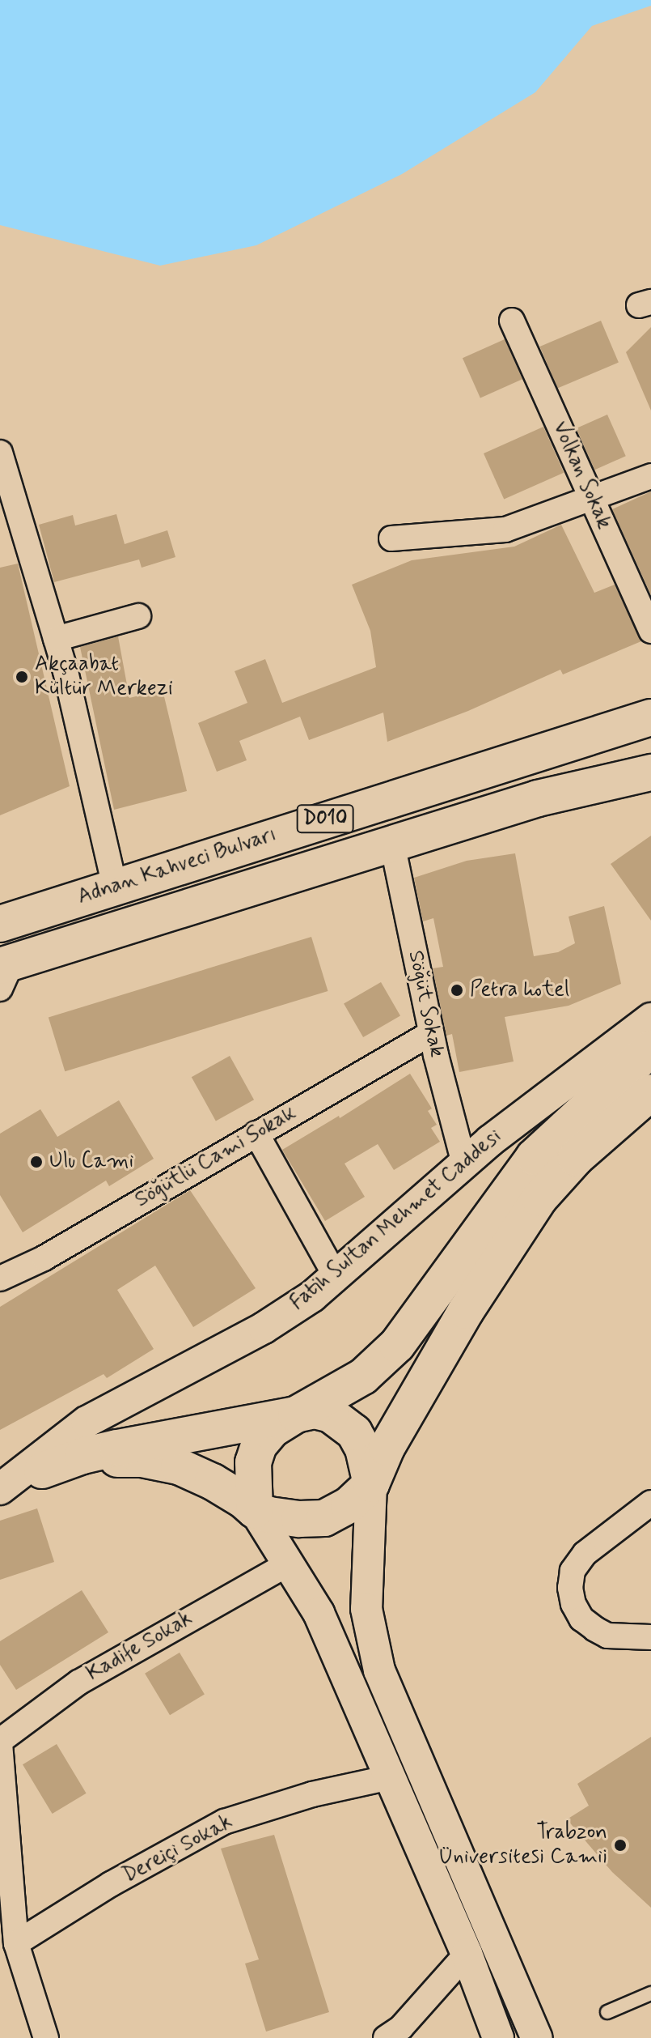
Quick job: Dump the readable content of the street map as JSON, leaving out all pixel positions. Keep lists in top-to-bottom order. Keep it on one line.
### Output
{"streets":{"main road":["D010","Adnan Kahveci Bulvarı","Fatih Sultan Mehmet Caddesi"],"street":["Volkan Sokak","Söğüt Sokak","Söğütlü Cami Sokak","Kadife Sokak","Dereiçi Sokak"]},"crossings":[["Adnan Kahveci Bulvarı","Söğüt Sokak"],["Söğüt Sokak","Söğütlü Cami Sokak"],["Söğüt Sokak","Fatih Sultan Mehmet Caddesi"]],"places":["Akçaabat Kültür Merkezi","Petra hotel","Ulu Cami","Trabzon Üniversitesi Camii"]}
